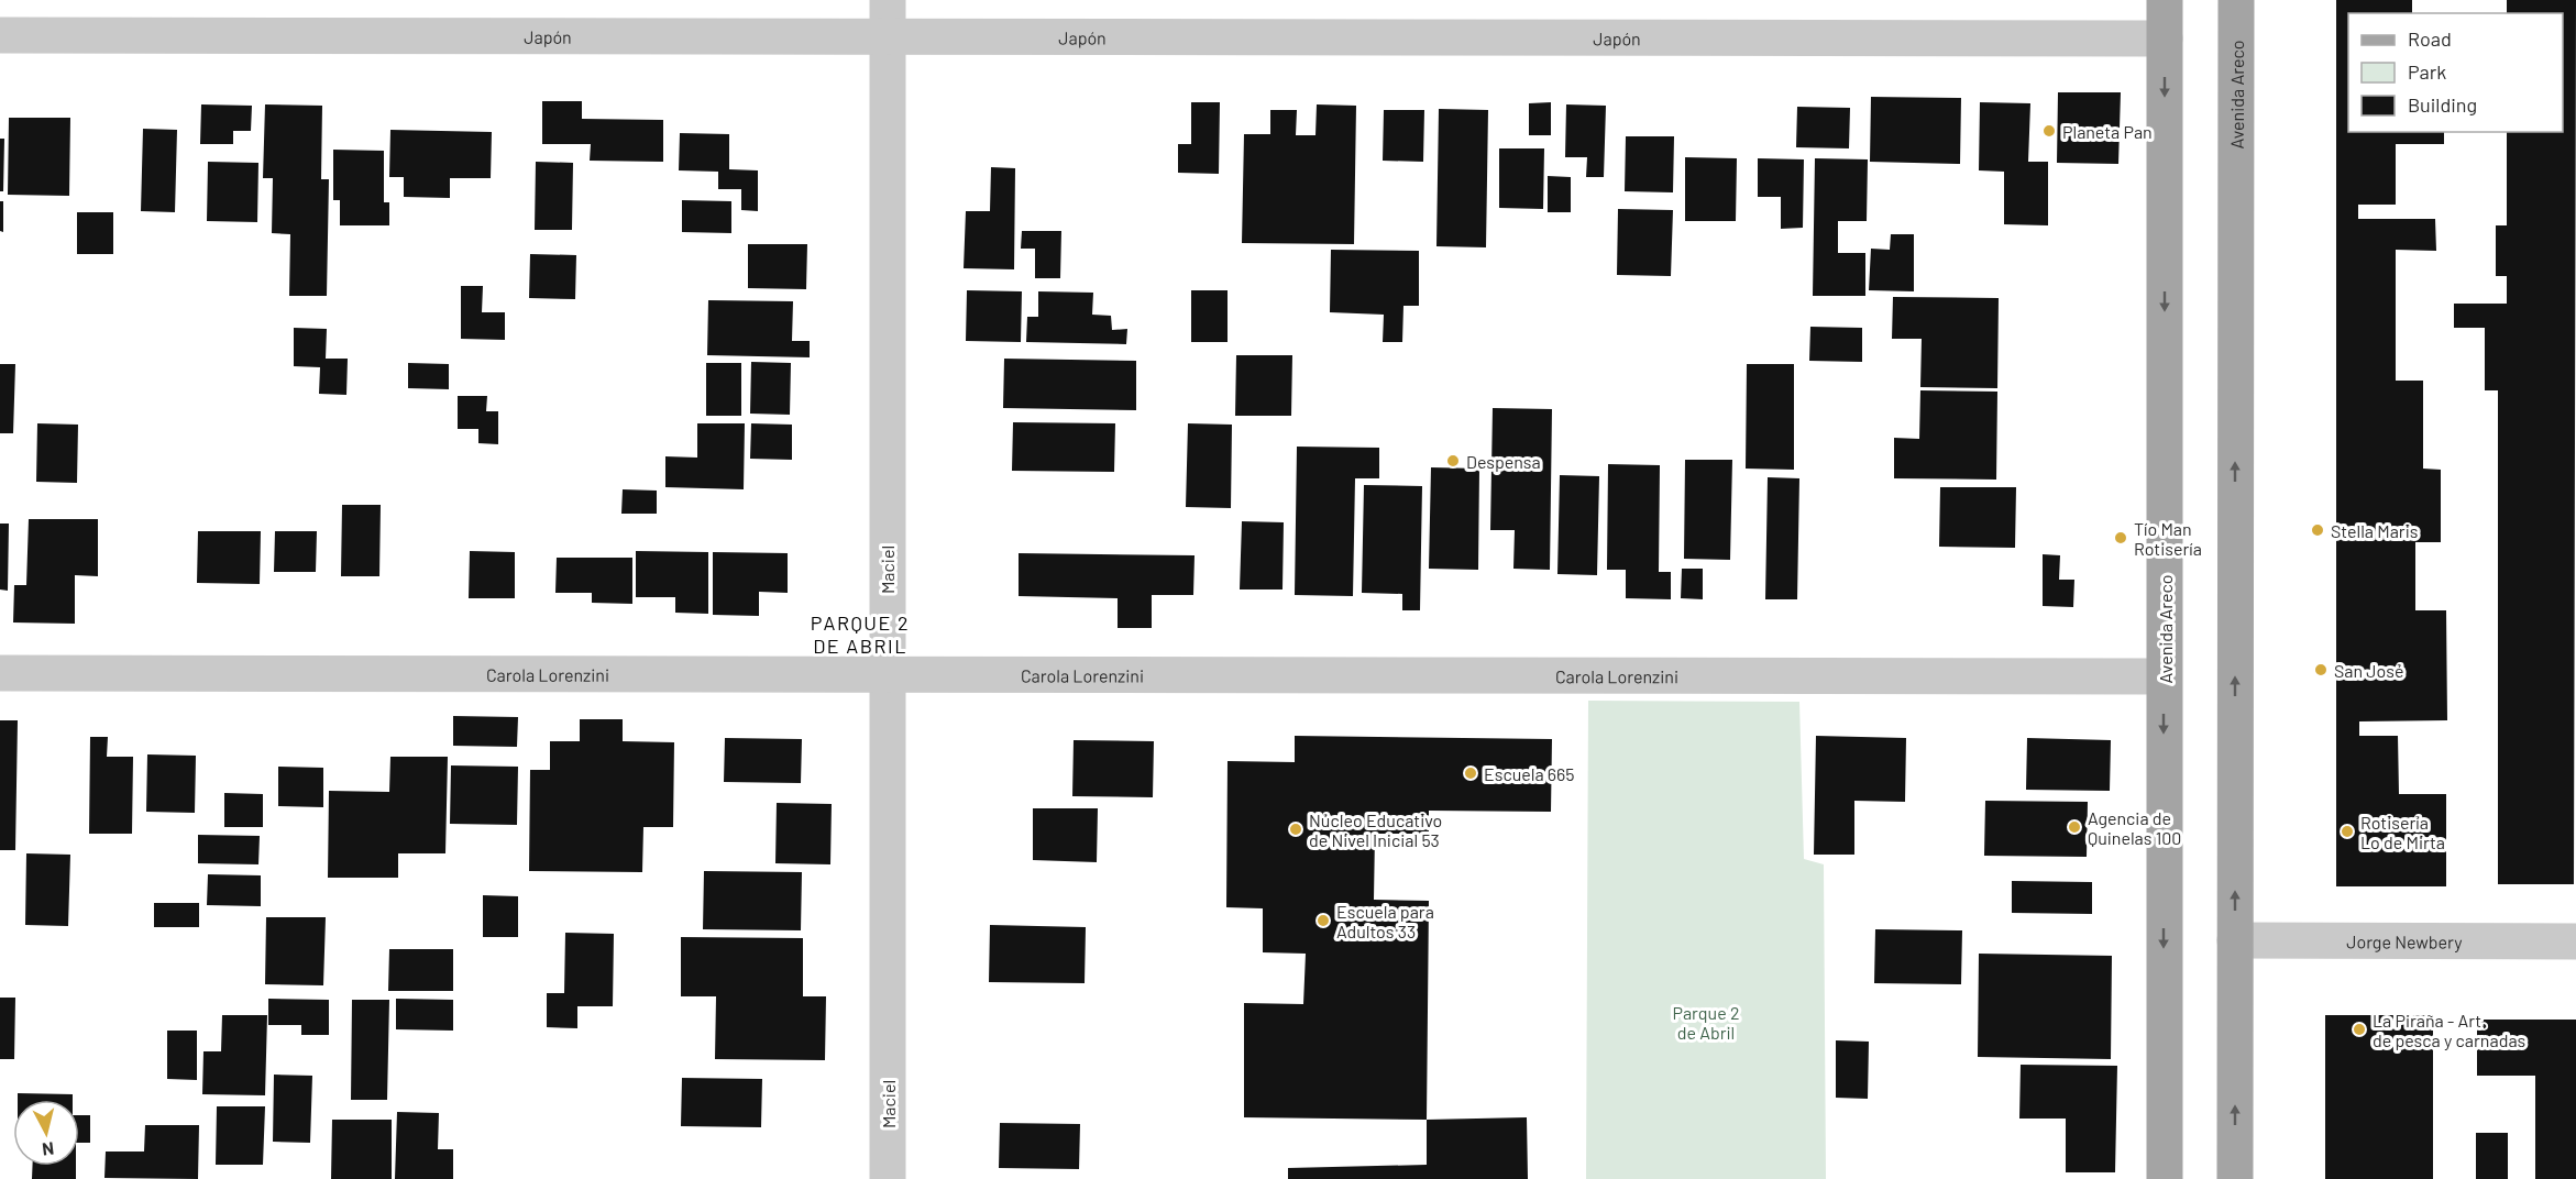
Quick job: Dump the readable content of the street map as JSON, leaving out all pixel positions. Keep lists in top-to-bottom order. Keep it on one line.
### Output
{"streets":{"main road":["Avenida Areco"],"street":["Japón","Maciel","Carola Lorenzini","Jorge Newbery"]},"crossings":[["Japón","Avenida Areco"],["Japón","Maciel"],["Avenida Areco","Carola Lorenzini"],["Avenida Areco","Jorge Newbery"],["Maciel","Carola Lorenzini"]],"districts":["PARQUE 2 DE ABRIL"],"parks":["Parque 2 de Abril"],"places":["Planeta Pan","Despensa","Stella Maris","Tío Man Rotisería","San José","Escuela 665","Agencia de Quinelas 100","Núcleo Educativo de Nivel Inicial 53","Rotisería Lo de Mirta","Escuela para Adultos 33","La Piraña - Art. de pesca y carnadas"],"legend":["Road","Park","Building"],"north":"bottom"}
